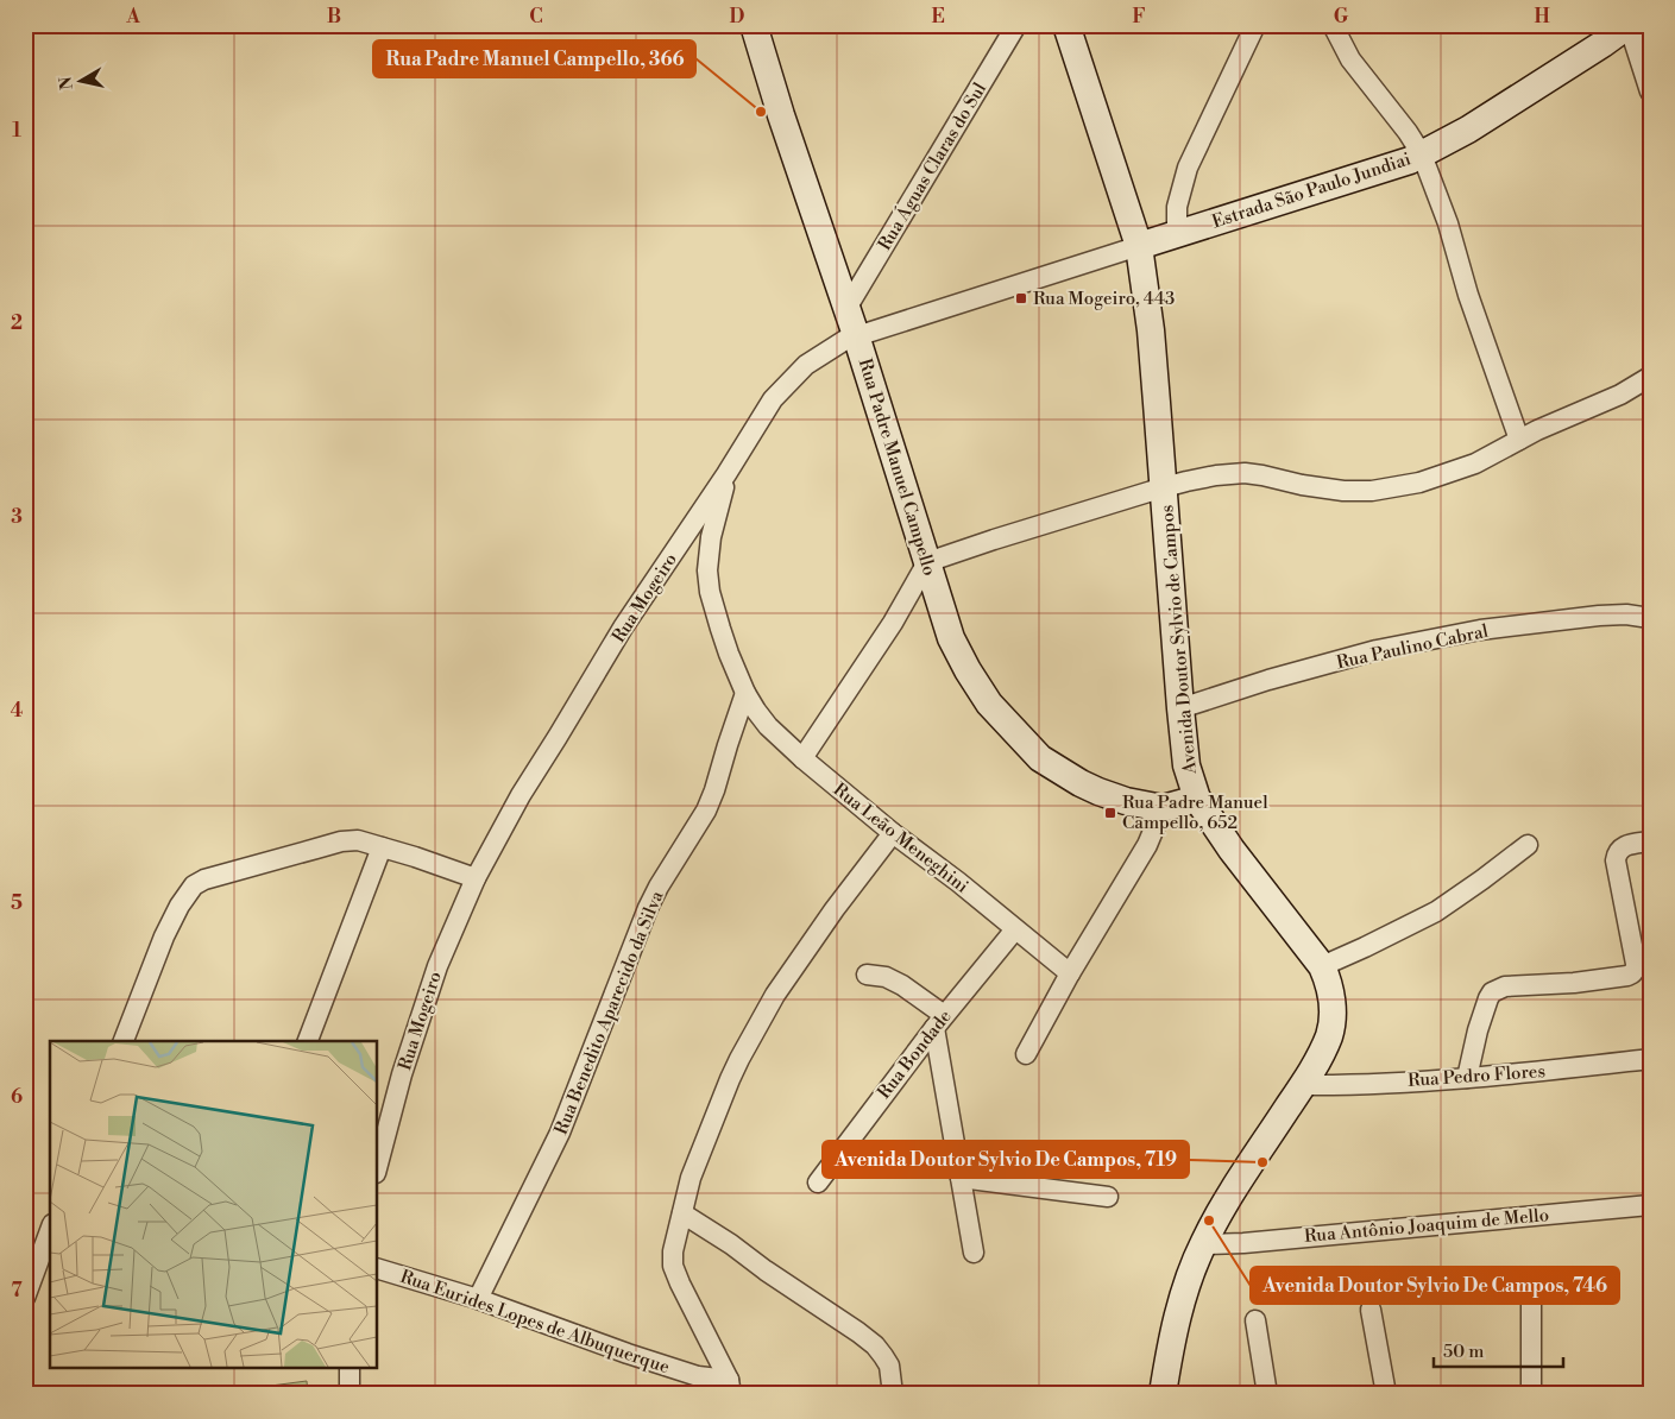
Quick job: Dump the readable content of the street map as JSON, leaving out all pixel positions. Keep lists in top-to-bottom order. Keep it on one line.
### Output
{"streets":{"main road":["Estrada São Paulo Jundiai","Rua Padre Manuel Campello","Avenida Doutor Sylvio de Campos"],"street":["Rua Águas Claras do Sul","Rua Mogeiro","Rua Paulino Cabral","Rua Leão Meneghini","Rua Benedito Aparecido da Silva","Rua Bondade","Rua Pedro Flores","Rua Antônio Joaquim de Mello","Rua Eurides Lopes de Albuquerque"]},"crossings":[["Rua Águas Claras do Sul","Rua Padre Manuel Campello"],["Estrada São Paulo Jundiai","Rua Mogeiro"],["Estrada São Paulo Jundiai","Avenida Doutor Sylvio de Campos"],["Rua Padre Manuel Campello","Rua Mogeiro"],["Rua Mogeiro","Avenida Doutor Sylvio de Campos"],["Rua Mogeiro","Rua Leão Meneghini"],["Avenida Doutor Sylvio de Campos","Rua Paulino Cabral"],["Avenida Doutor Sylvio de Campos","Rua Pedro Flores"],["Avenida Doutor Sylvio de Campos","Rua Antônio Joaquim de Mello"],["Rua Leão Meneghini","Rua Benedito Aparecido da Silva"],["Rua Leão Meneghini","Rua Bondade"],["Rua Benedito Aparecido da Silva","Rua Eurides Lopes de Albuquerque"]],"places":{"other":["Rua Padre Manuel Campello, 366","Avenida Doutor Sylvio De Campos, 719","Avenida Doutor Sylvio De Campos, 746"],"transit":["Rua Mogeiro, 443","Rua Padre Manuel Campello, 652"]},"scale_bar":"50 m","north":"left","grid":{"columns":["A","B","C","D","E","F","G","H"],"rows":["1","2","3","4","5","6","7"]}}
